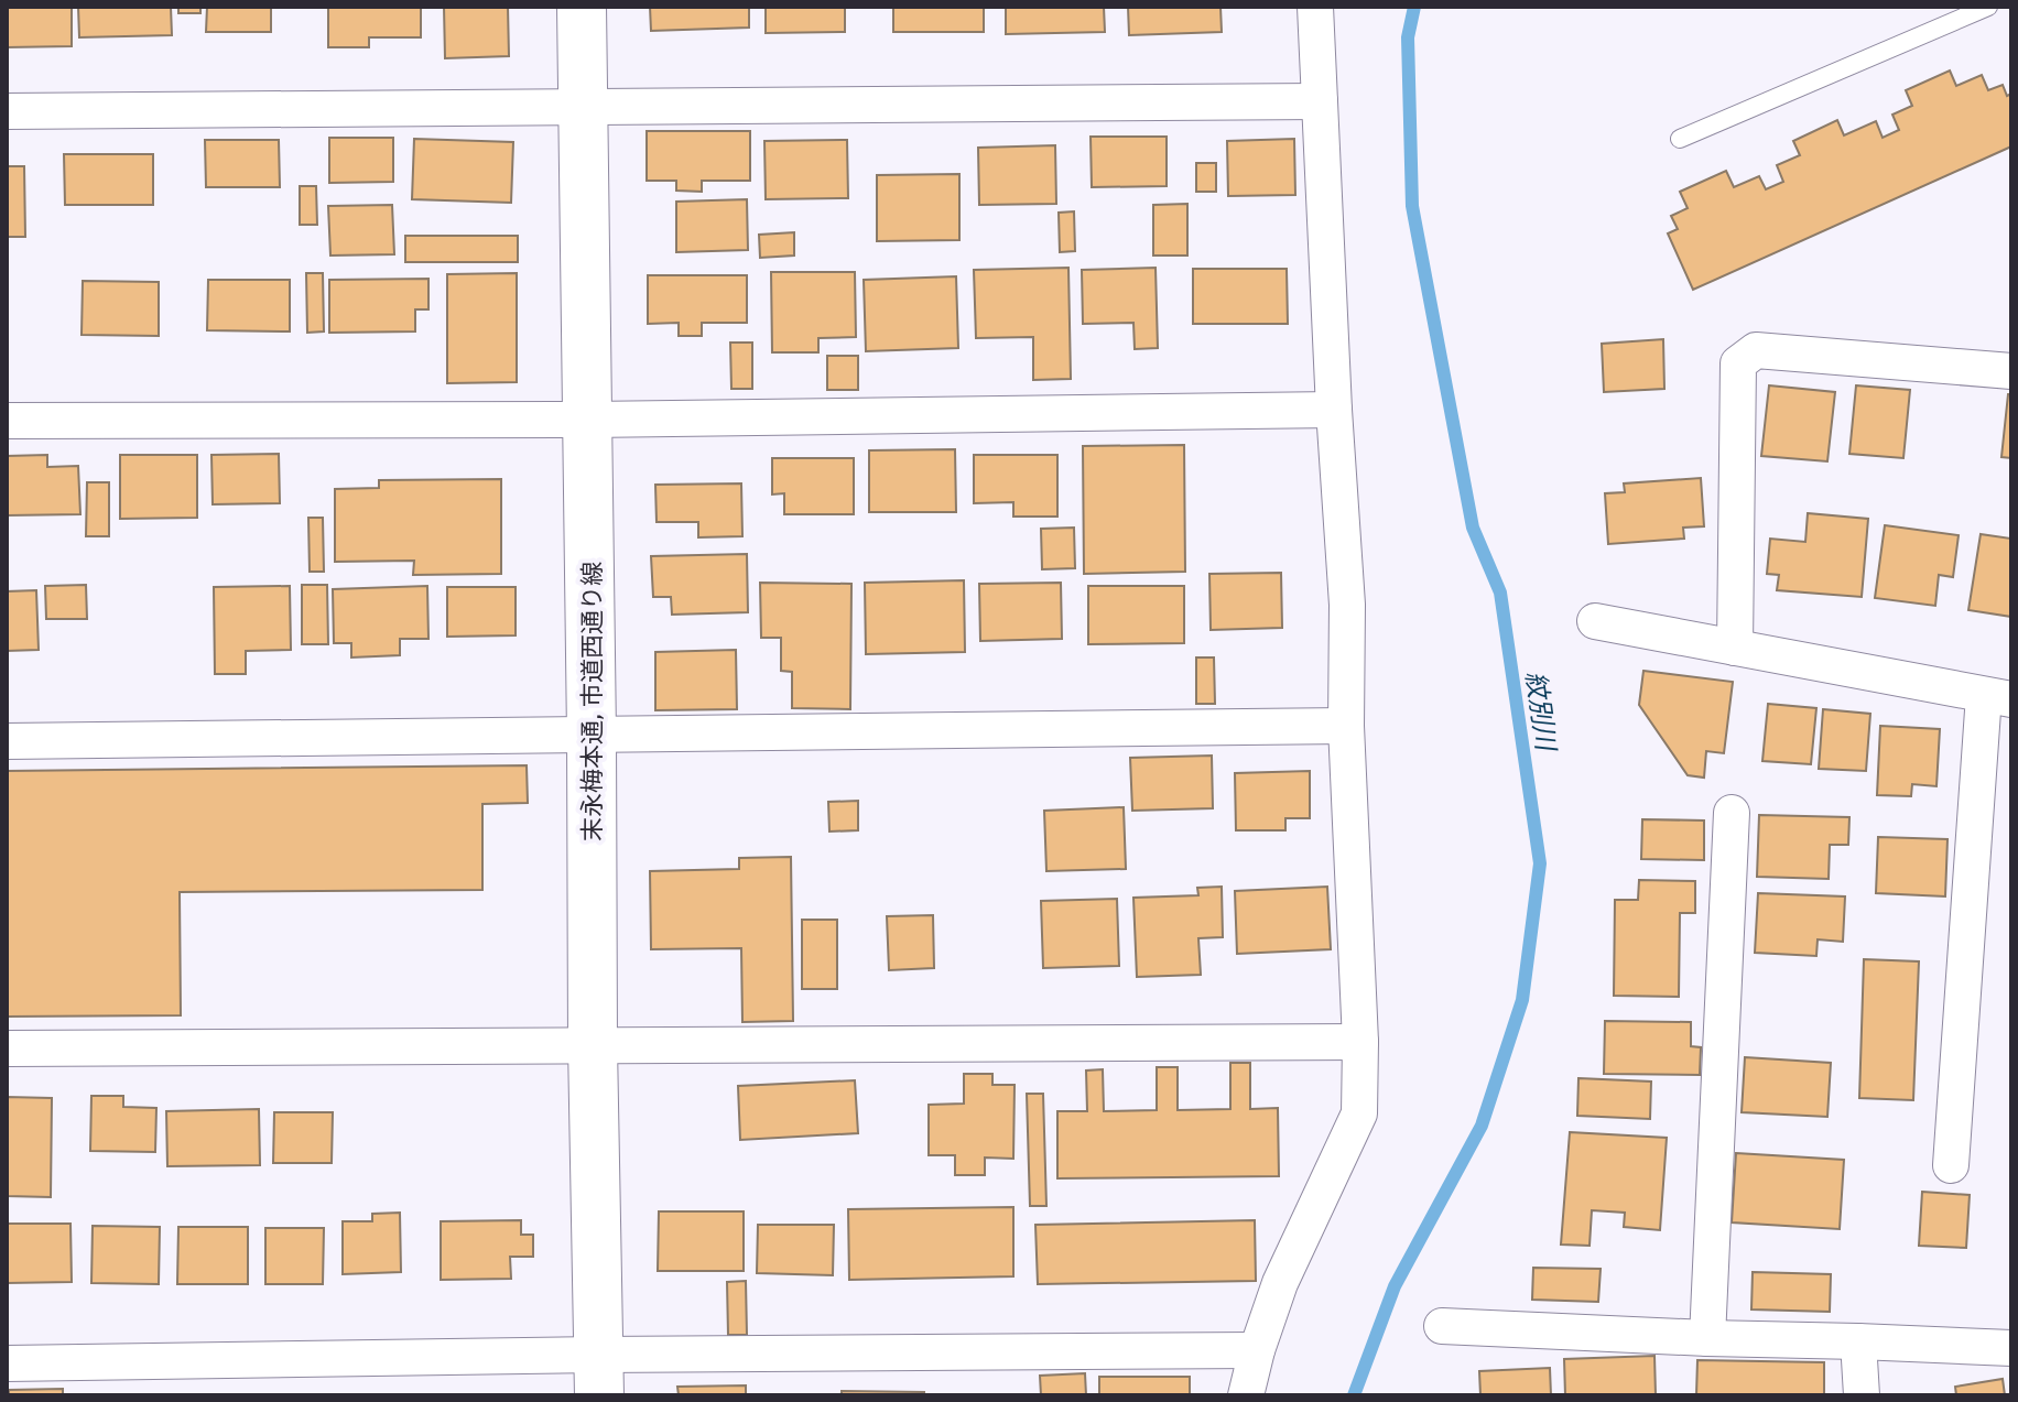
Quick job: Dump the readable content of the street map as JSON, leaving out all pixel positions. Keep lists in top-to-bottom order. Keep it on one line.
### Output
{"streets":{"street":["末永梅本通, 市道西通り線"]},"water":["紋別川"]}
